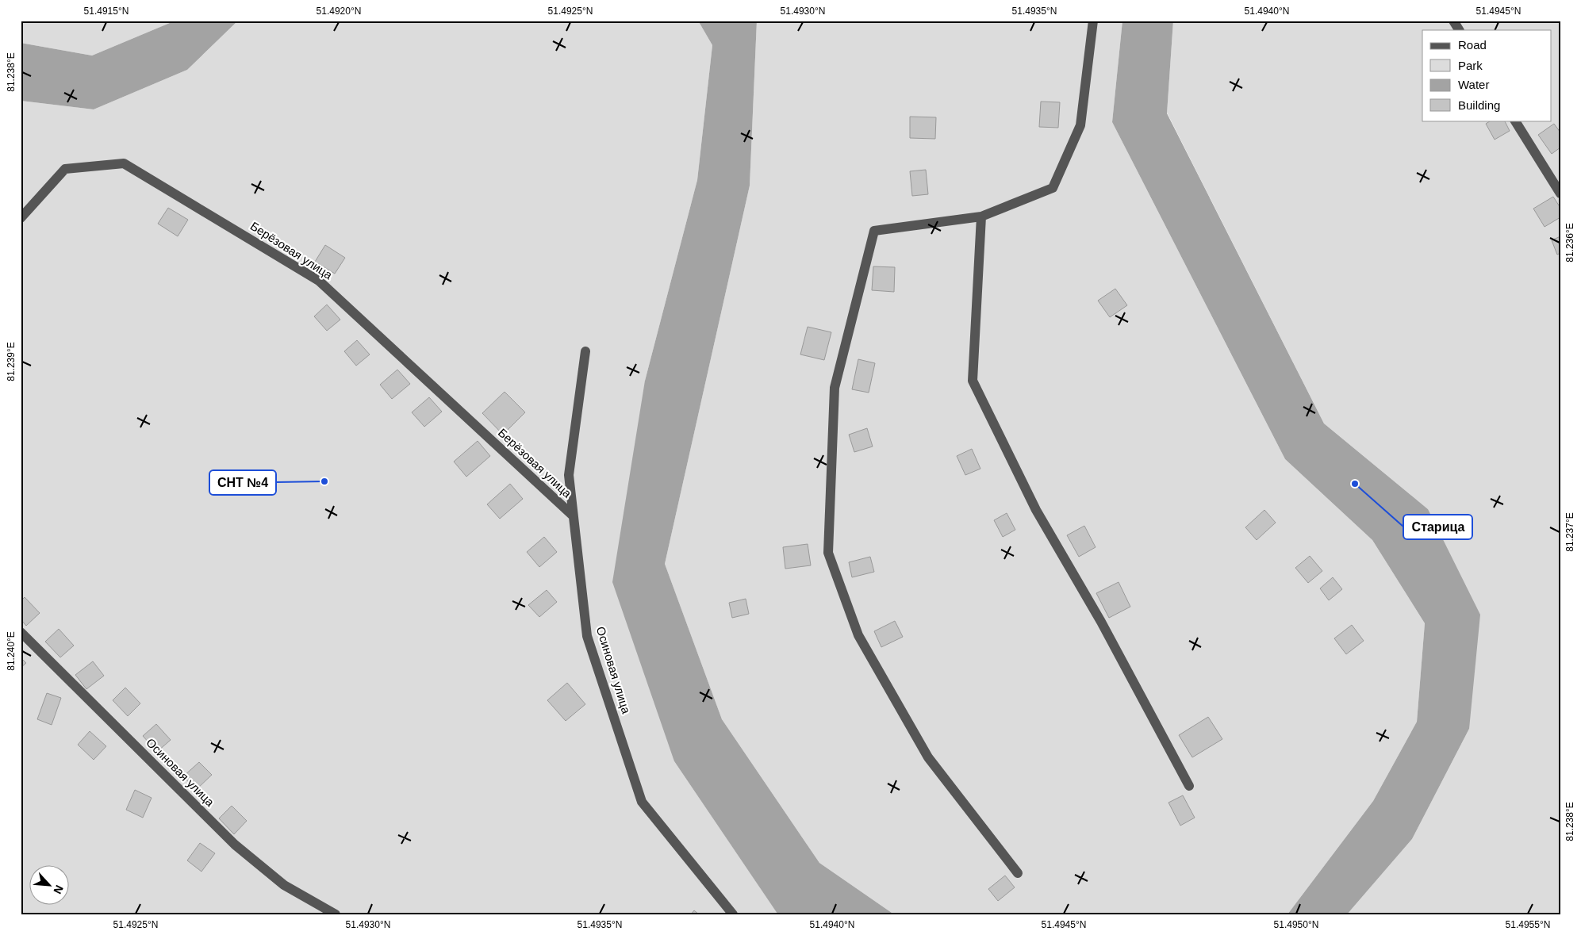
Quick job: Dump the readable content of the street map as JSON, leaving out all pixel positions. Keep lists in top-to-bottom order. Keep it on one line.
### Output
{"streets":{"street":["Берёзовая улица","Осиновая улица"]},"crossings":[["Берёзовая улица","Осиновая улица"]],"places":["СНТ №4","Старица"],"legend":["Road","Park","Water","Building"],"north":"bottom right","coordinates":["51.4915°N","51.4920°N","51.4925°N","51.4930°N","51.4935°N","51.4940°N","51.4945°N","81.238°E","81.236°E","81.239°E","81.237°E","81.240°E","51.4950°N","51.4955°N"]}
